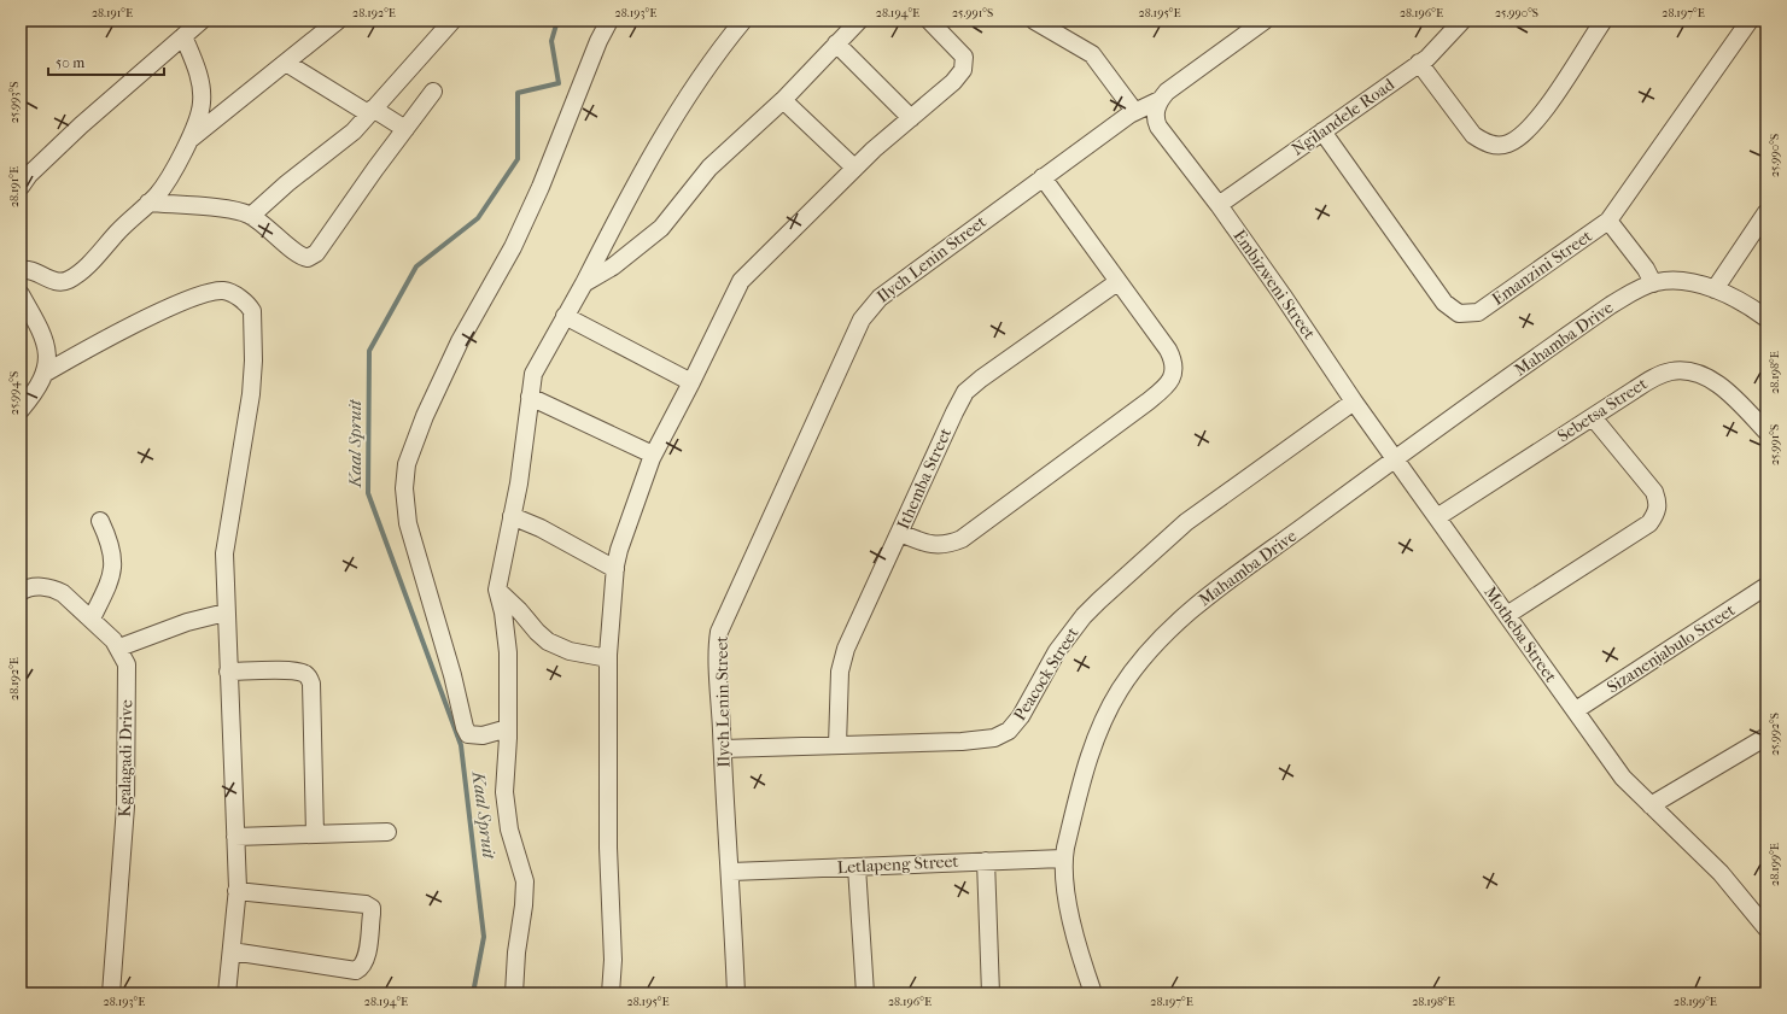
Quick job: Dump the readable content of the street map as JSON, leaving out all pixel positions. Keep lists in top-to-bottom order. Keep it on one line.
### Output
{"streets":{"street":["Ngilandele Road","Ilych Lenin Street","Emanzini Street","Embizweni Street","Mahamba Drive","Sebetsa Street","Ithemba Street","Motheba Street","Sizanenjabulo Street","Peacock Street","Kgalagadi Drive","Letlapeng Street"]},"crossings":[["Ngilandele Road","Emanzini Street"],["Ngilandele Road","Embizweni Street"],["Ilych Lenin Street","Embizweni Street"],["Ilych Lenin Street","Peacock Street"],["Ilych Lenin Street","Letlapeng Street"],["Embizweni Street","Mahamba Drive"],["Embizweni Street","Motheba Street"],["Embizweni Street","Peacock Street"],["Mahamba Drive","Motheba Street"],["Mahamba Drive","Letlapeng Street"],["Sebetsa Street","Motheba Street"],["Ithemba Street","Peacock Street"],["Motheba Street","Sizanenjabulo Street"]],"water":["Kaal Spruit"],"scale_bar":"50 m","coordinates":["28.191°E","28.192°E","28.193°E","28.194°E","25.991°S","28.195°E","28.196°E","25.990°S","28.197°E","25.993°S","28.198°E","25.994°S","25.992°S","28.199°E"]}
